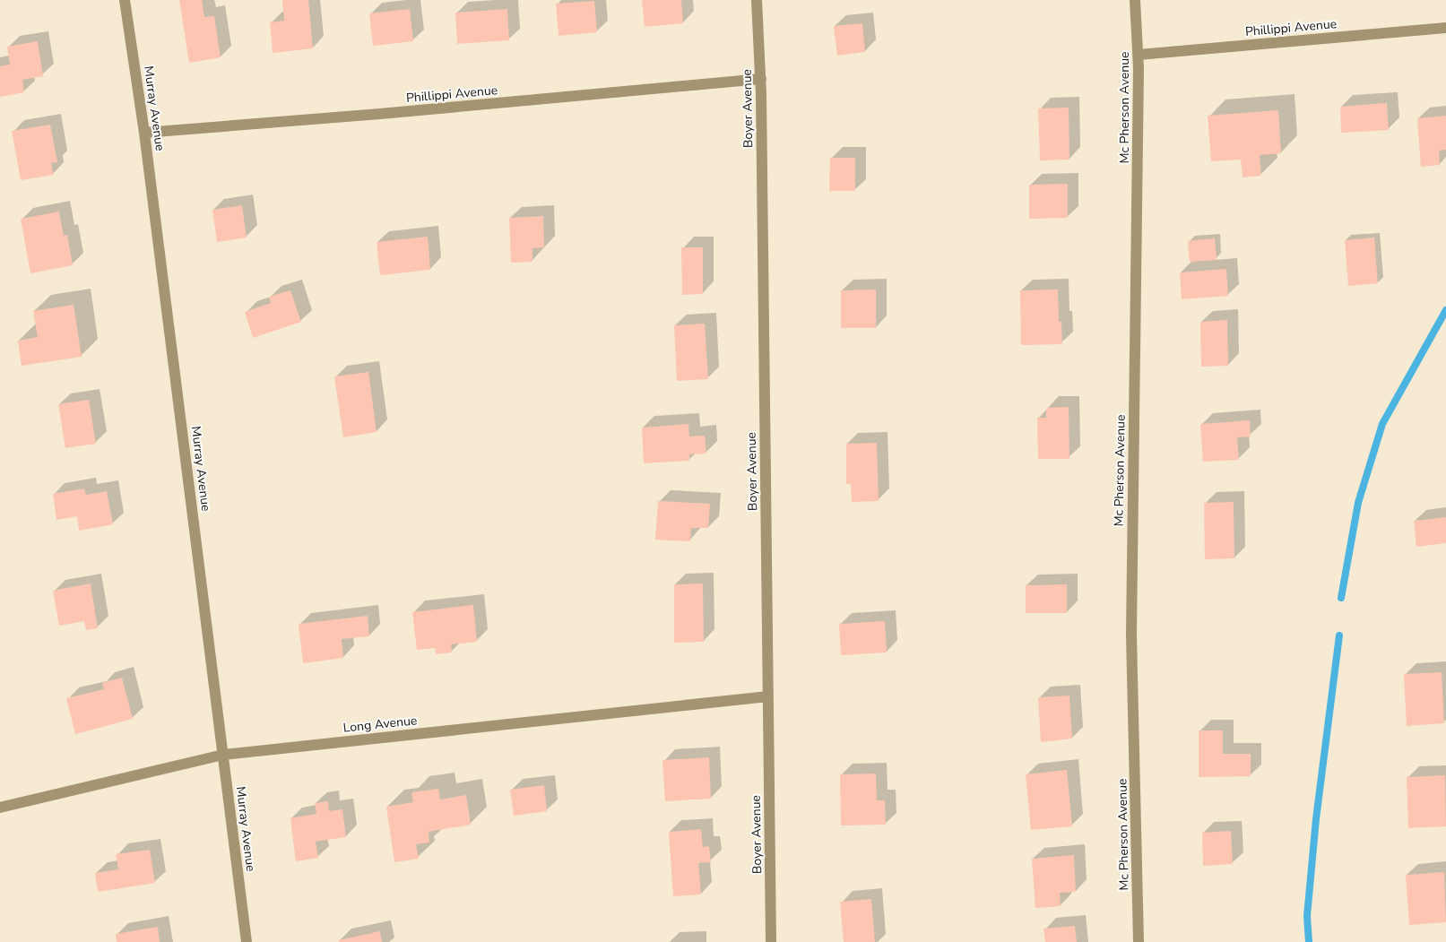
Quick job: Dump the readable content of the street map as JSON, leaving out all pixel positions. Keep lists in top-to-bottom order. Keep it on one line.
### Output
{"streets":{"street":["Phillippi Avenue","Mc Pherson Avenue","Murray Avenue","Boyer Avenue","Long Avenue"]},"crossings":[["Phillippi Avenue","Mc Pherson Avenue"],["Phillippi Avenue","Murray Avenue"],["Phillippi Avenue","Boyer Avenue"],["Murray Avenue","Long Avenue"],["Boyer Avenue","Long Avenue"]]}
